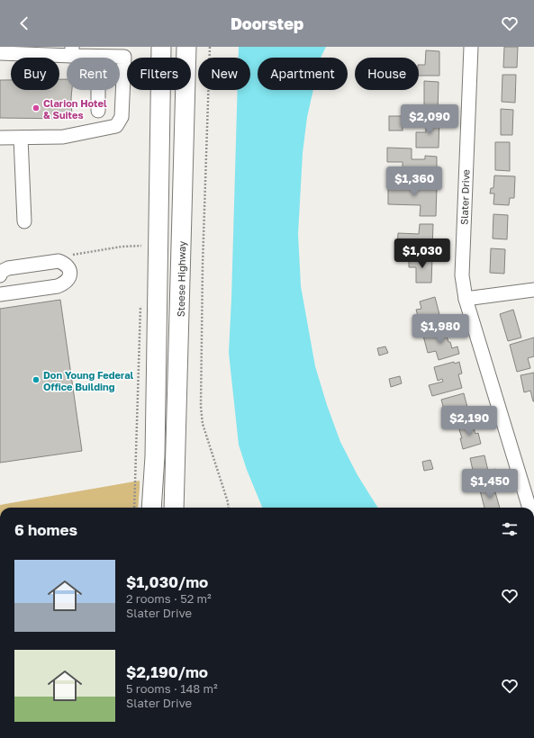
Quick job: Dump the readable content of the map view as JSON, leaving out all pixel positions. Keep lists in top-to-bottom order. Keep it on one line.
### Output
{"streets":{"highway":["Steese Highway"],"street":["Slater Drive"]},"places":["Clarion Hotel & Suites","Don Young Federal Office Building"],"page":{"header":"Doorstep","chip":["Buy","Rent","Filters","New","Apartment","House"],"price":["$2,090","$1,360","$1,030","$1,980","$2,190","$1,450"],"heading":"6 homes","list":[{"name":"$1,030/mo","note":"2 rooms · 52 m² · Slater Drive"},{"name":"$2,190/mo","note":"5 rooms · 148 m² · Slater Drive"}]}}
